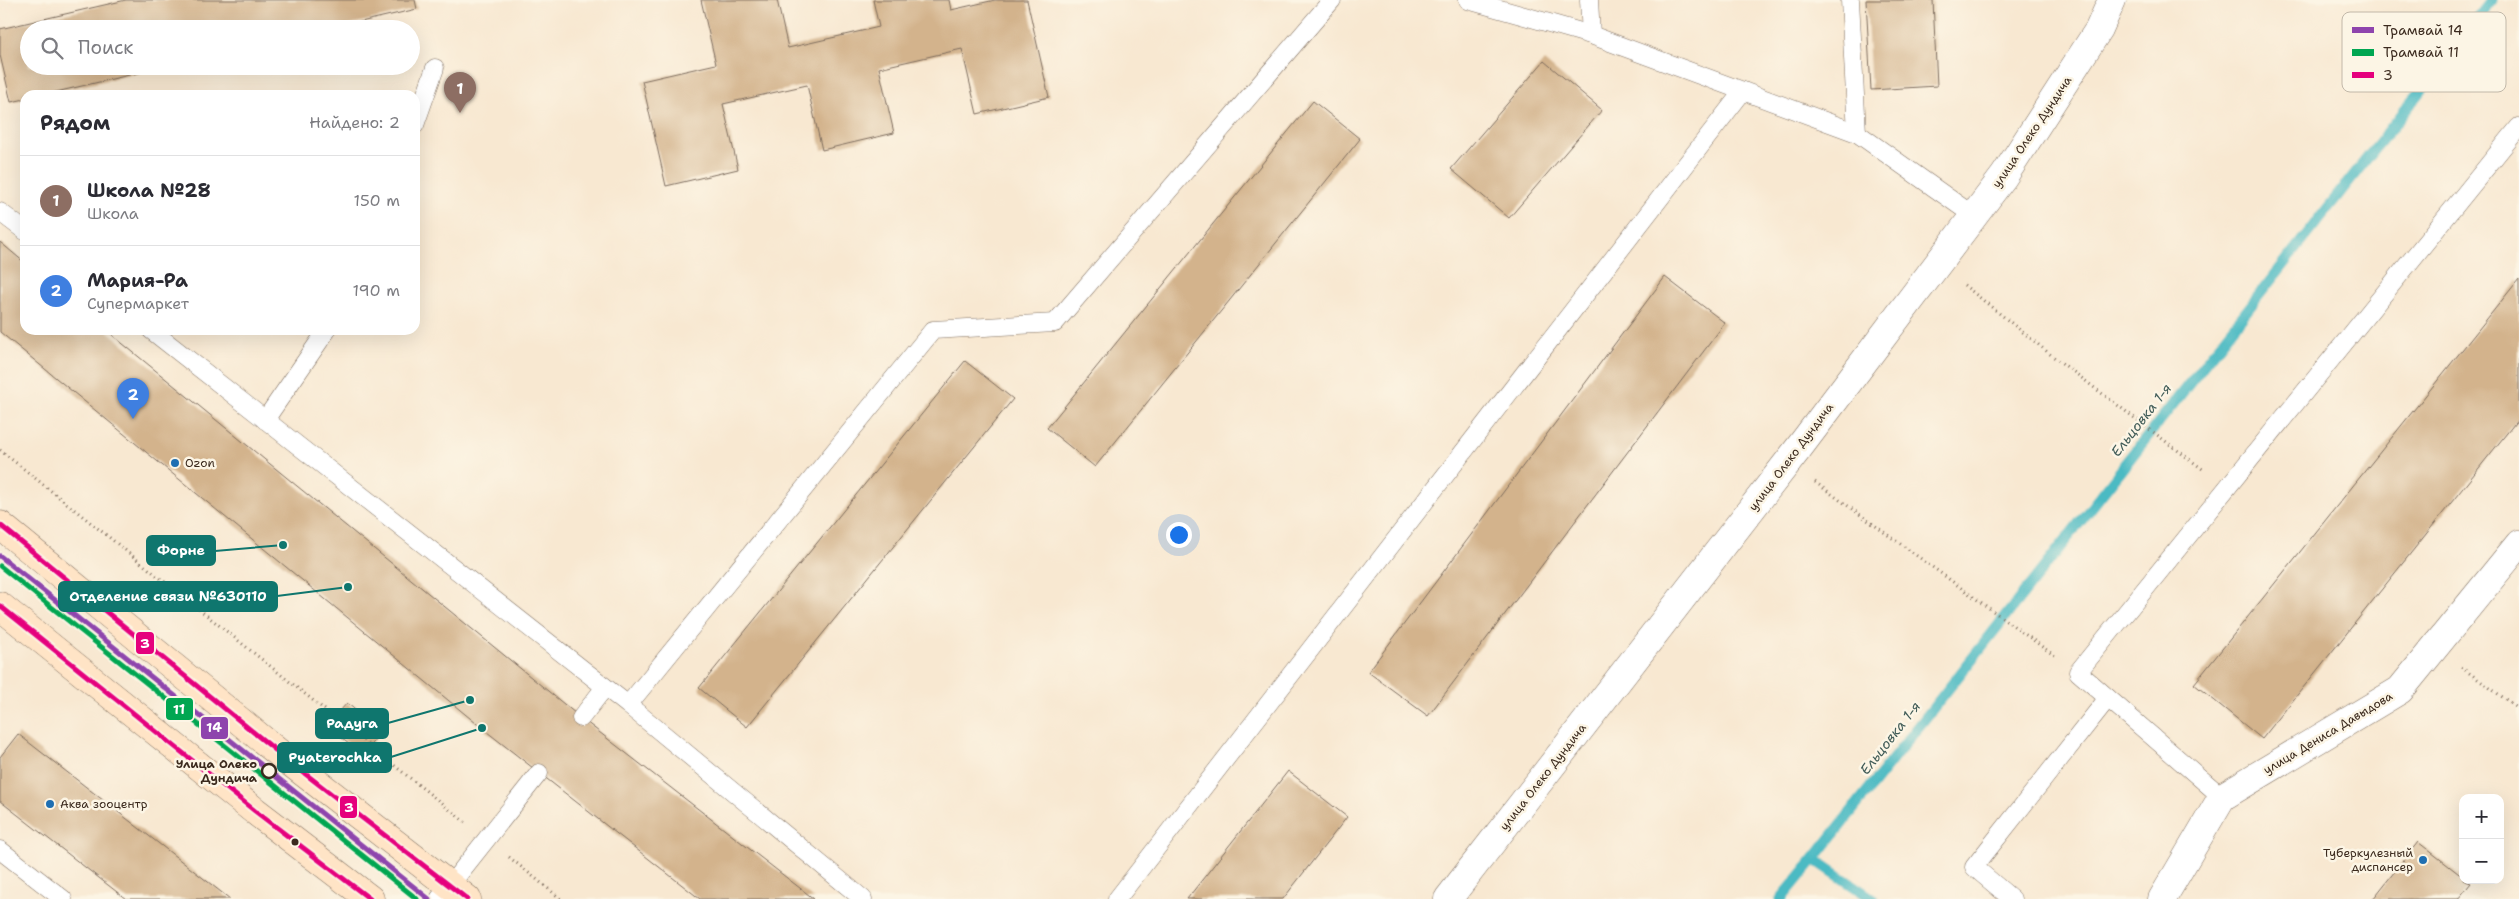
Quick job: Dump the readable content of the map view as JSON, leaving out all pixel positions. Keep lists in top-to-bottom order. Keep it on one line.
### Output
{"streets":{"street":["улица Олеко Дундича","улица Дениса Давыдова"]},"water":["Ельцовка 1-я"],"places":["Ozon","Форне","Отделение связи №630110","Радуга","Pyaterochka","Улица Олеко Дундича","Аква зооцентр","Туберкулезный диспансер"],"lines":["transit line 3","tram line 14","tram line 11"],"legend":["Трамвай 14","Трамвай 11","3"],"page":{"search":"Поиск","pins":["1","2"],"heading":["Рядом","Найдено: 2"],"list":[{"mark":"1","name":"Школа №28","note":"Школа","value":"150 m"},{"mark":"2","name":"Мария-Ра","note":"Супермаркет","value":"190 m"}],"map_buttons":["+","−"]}}
